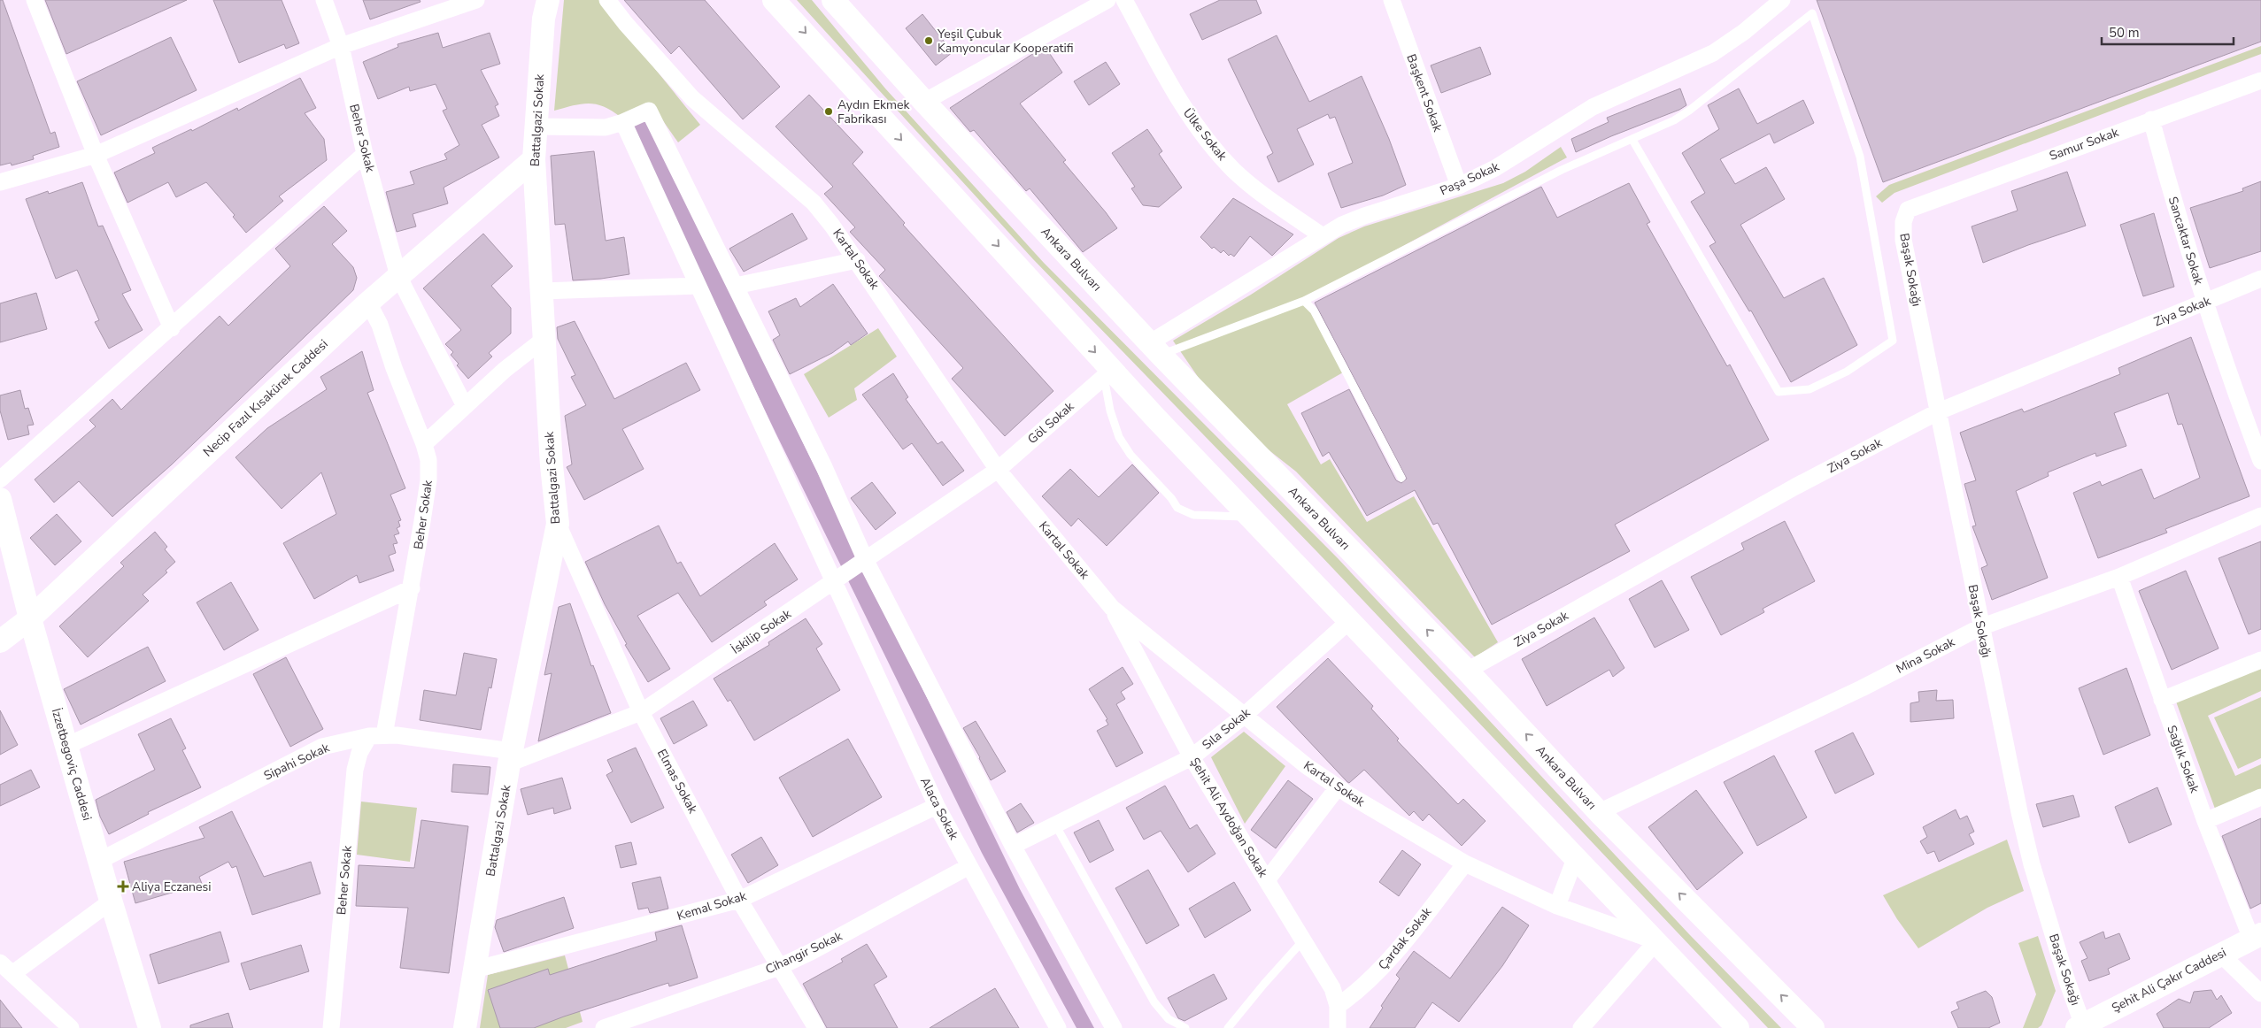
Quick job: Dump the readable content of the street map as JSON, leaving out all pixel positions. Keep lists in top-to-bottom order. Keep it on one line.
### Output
{"streets":{"main road":["Battalgazi Sokak","Ankara Bulvarı","Necip Fazıl Kısakürek Caddesi","İzzetbegoviç Caddesi","Şehit Ali Çakır Caddesi"],"street":["Başkent Sokak","Ülke Sokak","Beher Sokak","Samur Sokak","Paşa Sokak","Sancaktar Sokak","Kartal Sokak","Başak Sokağı","Ziya Sokak","Göl Sokak","İskilip Sokak","Mina Sokak","Sıla Sokak","Sağlık Sokak","Sipahi Sokak","Elmas Sokak","Alaca Sokak","Şehit Ali Aydoğan Sokak","Kemal Sokak","Çardak Sokak","Cihangir Sokak"]},"crossings":[["Başkent Sokak","Paşa Sokak"],["Battalgazi Sokak","Necip Fazıl Kısakürek Caddesi"],["Battalgazi Sokak","İskilip Sokak"],["Battalgazi Sokak","Sipahi Sokak"],["Battalgazi Sokak","Elmas Sokak"],["Battalgazi Sokak","Kemal Sokak"],["Ülke Sokak","Paşa Sokak"],["Beher Sokak","Necip Fazıl Kısakürek Caddesi"],["Beher Sokak","Sipahi Sokak"],["Samur Sokak","Sancaktar Sokak"],["Samur Sokak","Başak Sokağı"],["Paşa Sokak","Ankara Bulvarı"],["Sancaktar Sokak","Ziya Sokak"],["Kartal Sokak","Göl Sokak"],["Kartal Sokak","İskilip Sokak"],["Kartal Sokak","Sıla Sokak"],["Kartal Sokak","Şehit Ali Aydoğan Sokak"],["Kartal Sokak","Çardak Sokak"],["Ankara Bulvarı","Ziya Sokak"],["Ankara Bulvarı","Mina Sokak"],["Başak Sokağı","Ziya Sokak"],["Başak Sokağı","Mina Sokak"],["Başak Sokağı","Şehit Ali Çakır Caddesi"],["Necip Fazıl Kısakürek Caddesi","İzzetbegoviç Caddesi"],["Göl Sokak","İskilip Sokak"],["İskilip Sokak","Sipahi Sokak"],["İskilip Sokak","Elmas Sokak"],["İskilip Sokak","Alaca Sokak"],["Mina Sokak","Sağlık Sokak"],["Sıla Sokak","Şehit Ali Aydoğan Sokak"],["Sağlık Sokak","Şehit Ali Çakır Caddesi"],["Sipahi Sokak","İzzetbegoviç Caddesi"],["Elmas Sokak","Kemal Sokak"],["Elmas Sokak","Cihangir Sokak"],["Alaca Sokak","Kemal Sokak"],["Alaca Sokak","Cihangir Sokak"],["Şehit Ali Aydoğan Sokak","Çardak Sokak"]],"places":{"other":["Yeşil Çubuk Kamyoncular Kooperatifi","Aydın Ekmek Fabrikası"],"health":["Aliya Eczanesi"]},"scale_bar":"50 m"}
